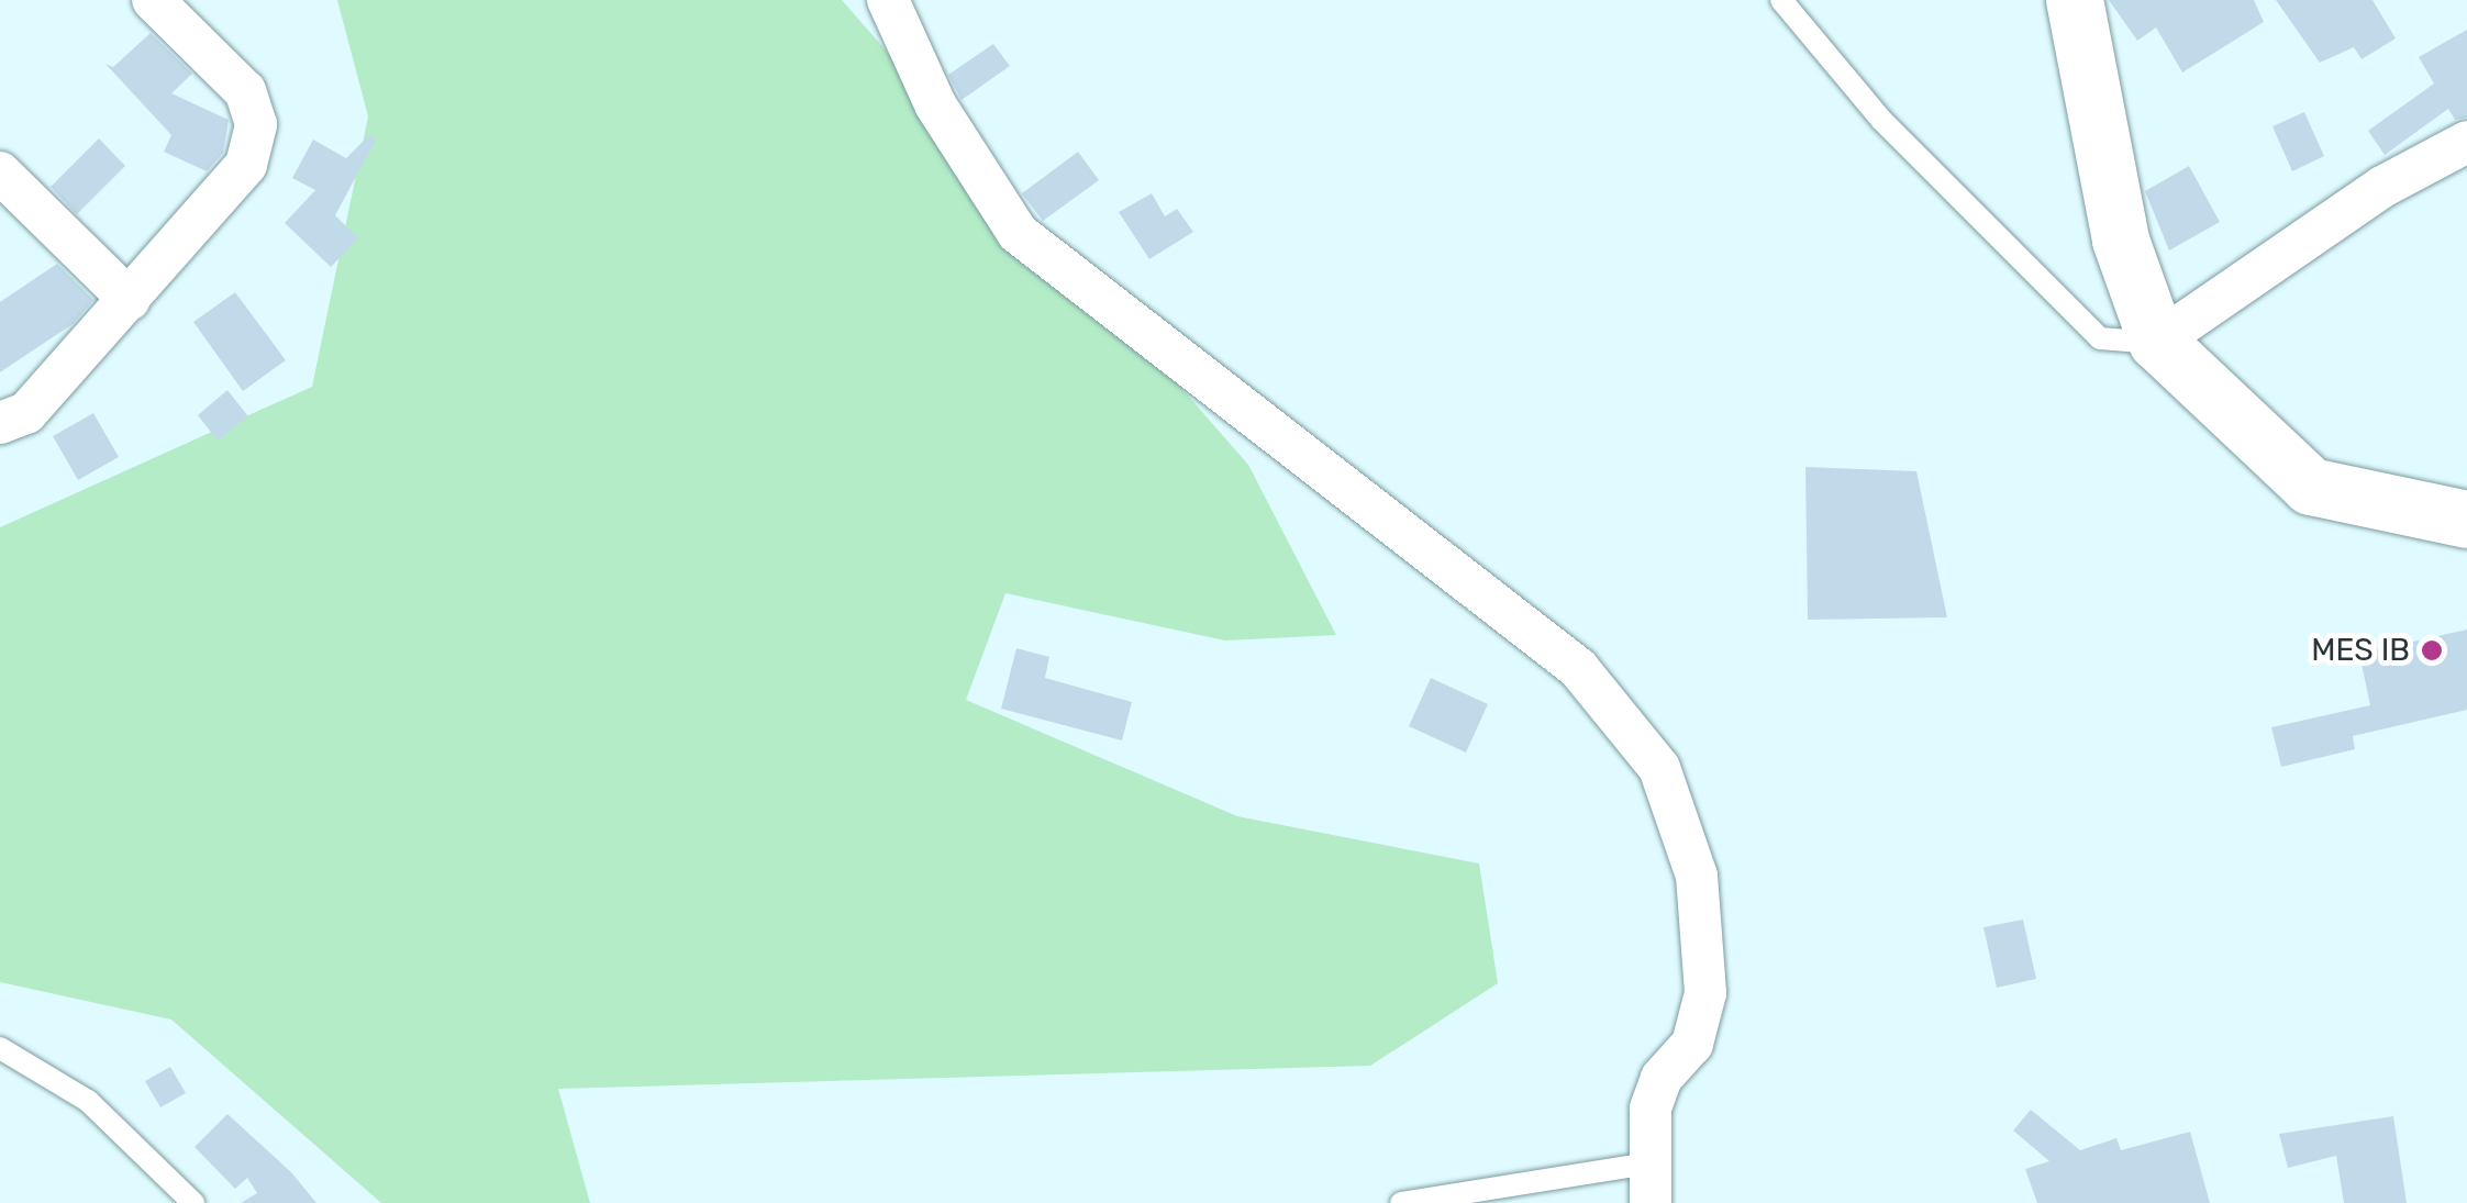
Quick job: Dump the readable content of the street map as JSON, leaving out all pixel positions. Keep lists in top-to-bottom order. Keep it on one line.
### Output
{"places":["MES IB"]}
